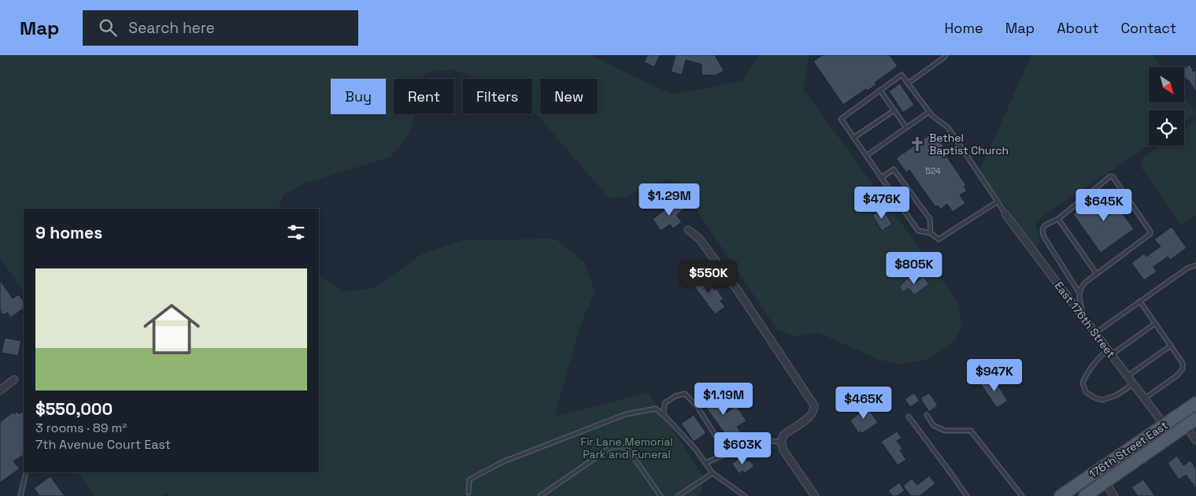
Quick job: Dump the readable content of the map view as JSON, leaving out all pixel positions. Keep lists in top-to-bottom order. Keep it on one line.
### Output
{"streets":{"main road":["176th Street East"],"street":["East 176th Street"]},"crossings":[["East 176th Street","176th Street East"]],"parks":["Fir Lane Memorial Park and Funeral"],"places":{"church":["Bethel Baptist Church"]},"house_numbers":["524"],"north":"bottom right","page":{"header":"Map","search":"Search here","nav":["Home","Map","About","Contact"],"chip":["Buy","Rent","Filters","New"],"price":["$1.29M","$476K","$645K","$805K","$550K","$947K","$1.19M","$465K","$603K"],"heading":"9 homes","list":[{"name":"$550,000","note":"3 rooms · 89 m² · 7th Avenue Court East"}]}}
